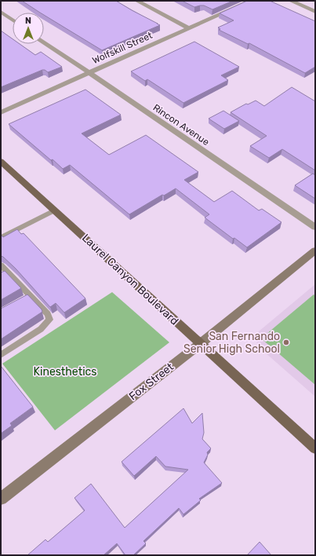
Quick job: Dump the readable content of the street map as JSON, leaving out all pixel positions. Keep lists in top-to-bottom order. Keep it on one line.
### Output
{"streets":{"main road":["Laurel Canyon Boulevard","Fox Street"],"street":["Wolfskill Street","Rincon Avenue"]},"crossings":[["Wolfskill Street","Rincon Avenue"],["Laurel Canyon Boulevard","Fox Street"]],"parks":["Kinesthetics"],"places":["San Fernando Senior High School"],"north":"top"}
